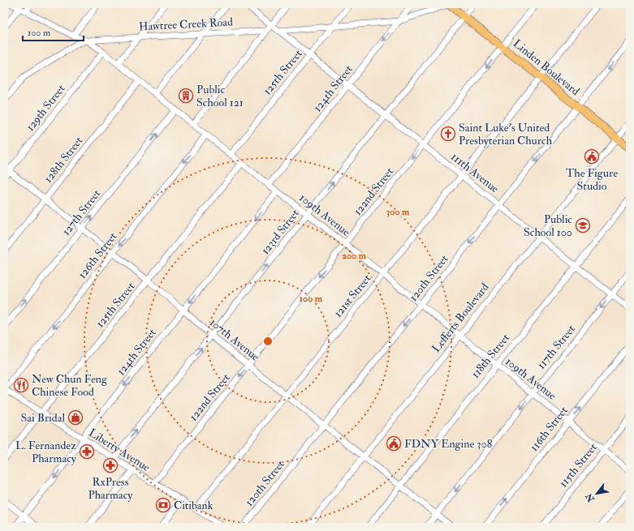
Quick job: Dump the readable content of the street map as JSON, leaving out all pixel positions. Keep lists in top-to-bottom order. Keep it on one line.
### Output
{"streets":{"main road":["Linden Boulevard"],"street":["Hawtree Creek Road","125th Street","124th Street","129th Street","128th Street","111th Avenue","122nd Street","127th Street","109th Avenue","123rd Street","126th Street","120th Street","121st Street","Lefferts Boulevard","107th Avenue","117th Street","118th Street","116th Street","Liberty Avenue","115th Street"]},"crossings":[["Hawtree Creek Road","109th Avenue"],["Linden Boulevard","122nd Street"],["Linden Boulevard","123rd Street"],["Linden Boulevard","120th Street"],["Linden Boulevard","121st Street"],["Linden Boulevard","Lefferts Boulevard"],["125th Street","111th Avenue"],["125th Street","109th Avenue"],["125th Street","107th Avenue"],["125th Street","Liberty Avenue"],["124th Street","111th Avenue"],["124th Street","109th Avenue"],["124th Street","107th Avenue"],["124th Street","Liberty Avenue"],["129th Street","109th Avenue"],["129th Street","107th Avenue"],["128th Street","109th Avenue"],["128th Street","107th Avenue"],["111th Avenue","122nd Street"],["111th Avenue","123rd Street"],["111th Avenue","120th Street"],["111th Avenue","121st Street"],["111th Avenue","Lefferts Boulevard"],["111th Avenue","117th Street"],["111th Avenue","118th Street"],["122nd Street","109th Avenue"],["122nd Street","107th Avenue"],["122nd Street","Liberty Avenue"],["127th Street","109th Avenue"],["127th Street","107th Avenue"],["109th Avenue","123rd Street"],["109th Avenue","126th Street"],["109th Avenue","120th Street"],["109th Avenue","121st Street"],["109th Avenue","Lefferts Boulevard"],["109th Avenue","117th Street"],["109th Avenue","118th Street"],["109th Avenue","116th Street"],["109th Avenue","115th Street"],["123rd Street","107th Avenue"],["123rd Street","Liberty Avenue"],["126th Street","107th Avenue"],["126th Street","Liberty Avenue"],["120th Street","107th Avenue"],["121st Street","107th Avenue"],["121st Street","Liberty Avenue"],["Lefferts Boulevard","107th Avenue"],["107th Avenue","117th Street"],["107th Avenue","118th Street"]],"one_way":["124th Street","122nd Street","127th Street","123rd Street","126th Street","120th Street","117th Street","116th Street"],"places":{"building":["Public School 121"],"church":["Saint Luke's United Presbyterian Church"],"public building":["The Figure Studio","FDNY Engine 308"],"school or university":["Public School 100"],"restaurant":["New Chun Feng Chinese Food"],"shop":["Sai Bridal"],"pharmacy":["L. Fernandez Pharmacy","RxPress Pharmacy"],"bank":["Citibank"]},"scale_bar":"100 m","north":"bottom left","rings":["300 m","200 m","100 m"]}
